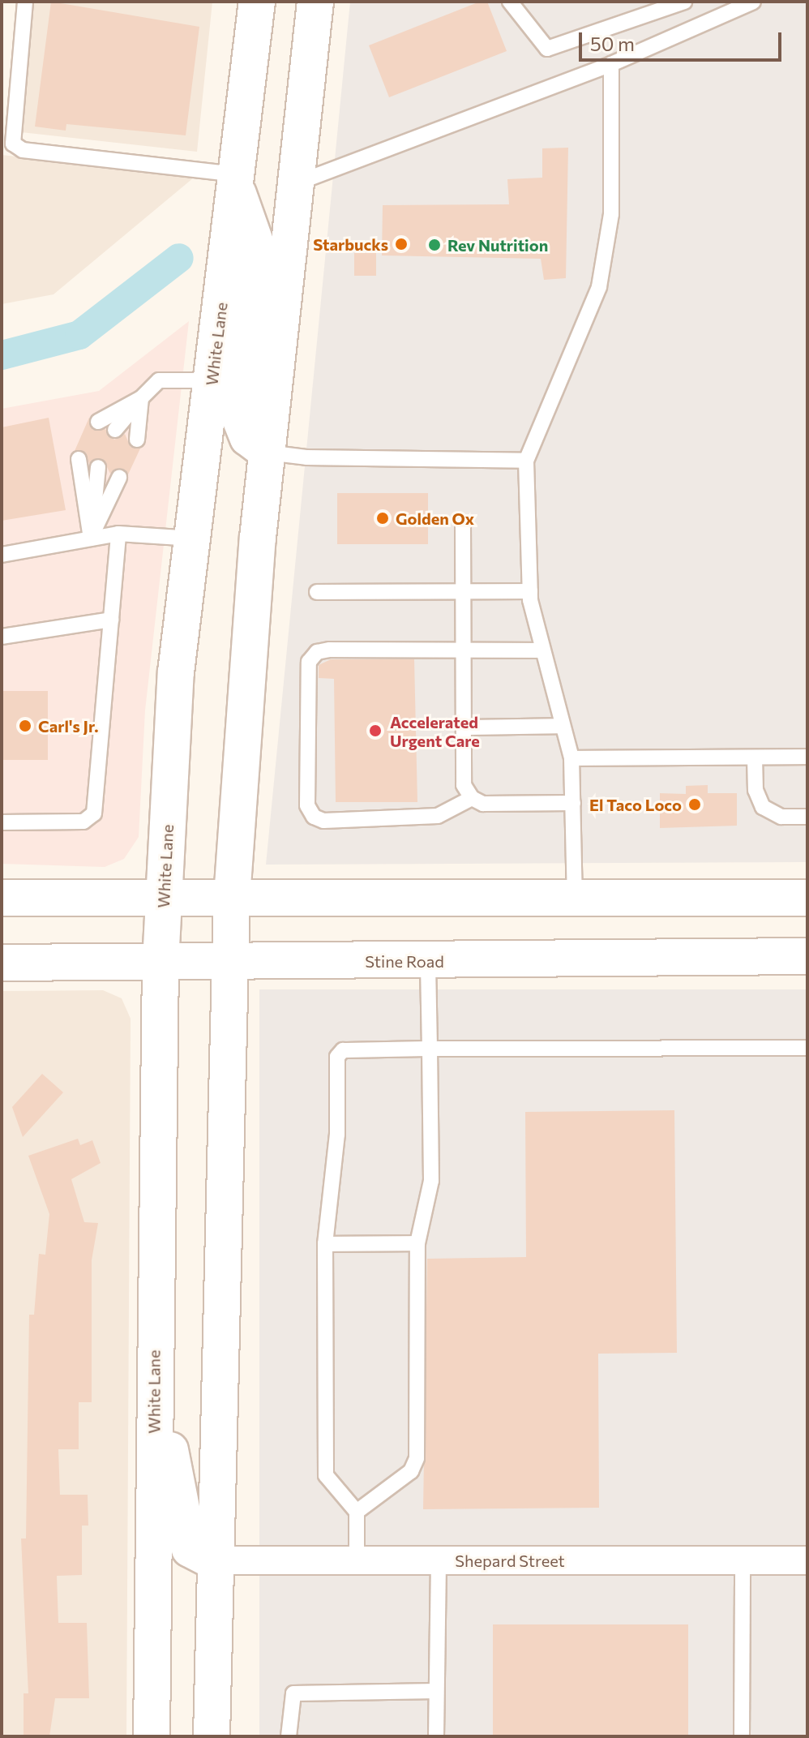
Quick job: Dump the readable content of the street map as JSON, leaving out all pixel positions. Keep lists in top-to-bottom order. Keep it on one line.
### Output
{"streets":{"main road":["White Lane","Stine Road"],"street":["Shepard Street"]},"crossings":[["White Lane","Stine Road"]],"places":["Starbucks","Rev Nutrition","Golden Ox","Carl's Jr.","Accelerated Urgent Care","El Taco Loco"],"scale_bar":"50 m"}
